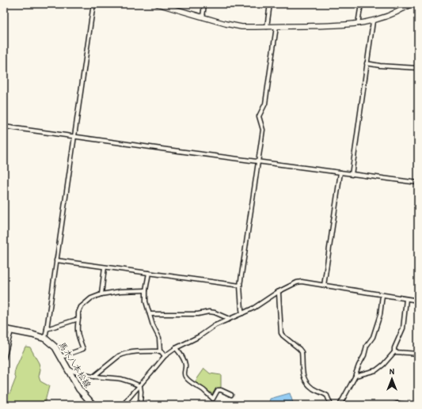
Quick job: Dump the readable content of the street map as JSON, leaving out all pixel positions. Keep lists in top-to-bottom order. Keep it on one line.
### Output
{"streets":{"main road":["馬木八本松線"]},"north":"top"}
